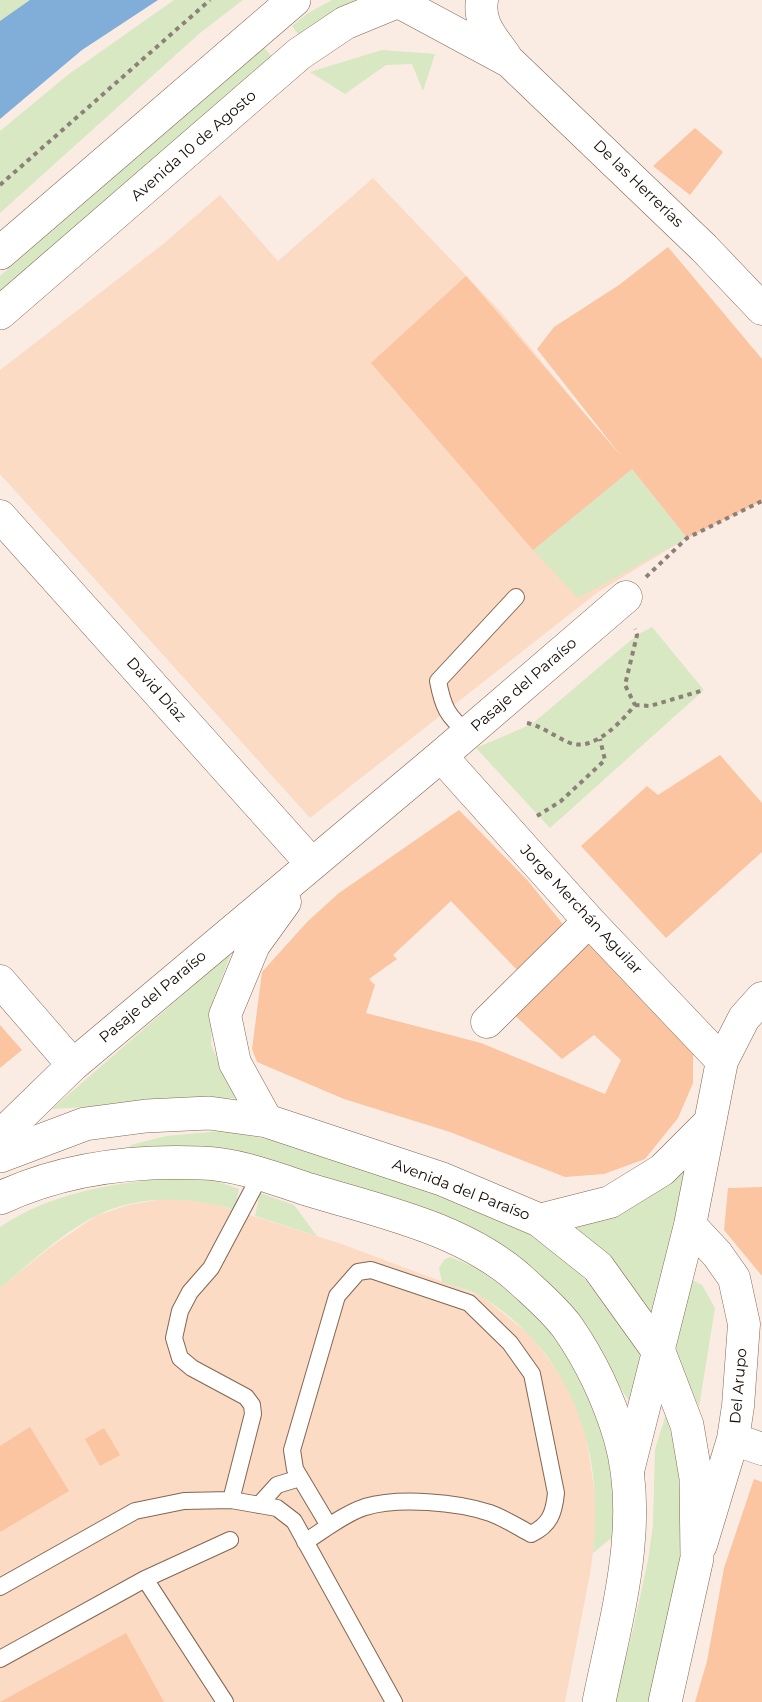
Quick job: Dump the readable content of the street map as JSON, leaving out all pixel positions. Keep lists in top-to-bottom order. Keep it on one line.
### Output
{"streets":{"main road":["Avenida 10 de Agosto","Avenida del Paraíso"],"street":["De las Herrerías","Pasaje del Paraíso","David Díaz","Jorge Merchán Aguilar","Del Arupo"]},"crossings":[["Avenida 10 de Agosto","De las Herrerías"],["Pasaje del Paraíso","David Díaz"],["Pasaje del Paraíso","Jorge Merchán Aguilar"],["Pasaje del Paraíso","Avenida del Paraíso"],["Avenida del Paraíso","Del Arupo"]]}
